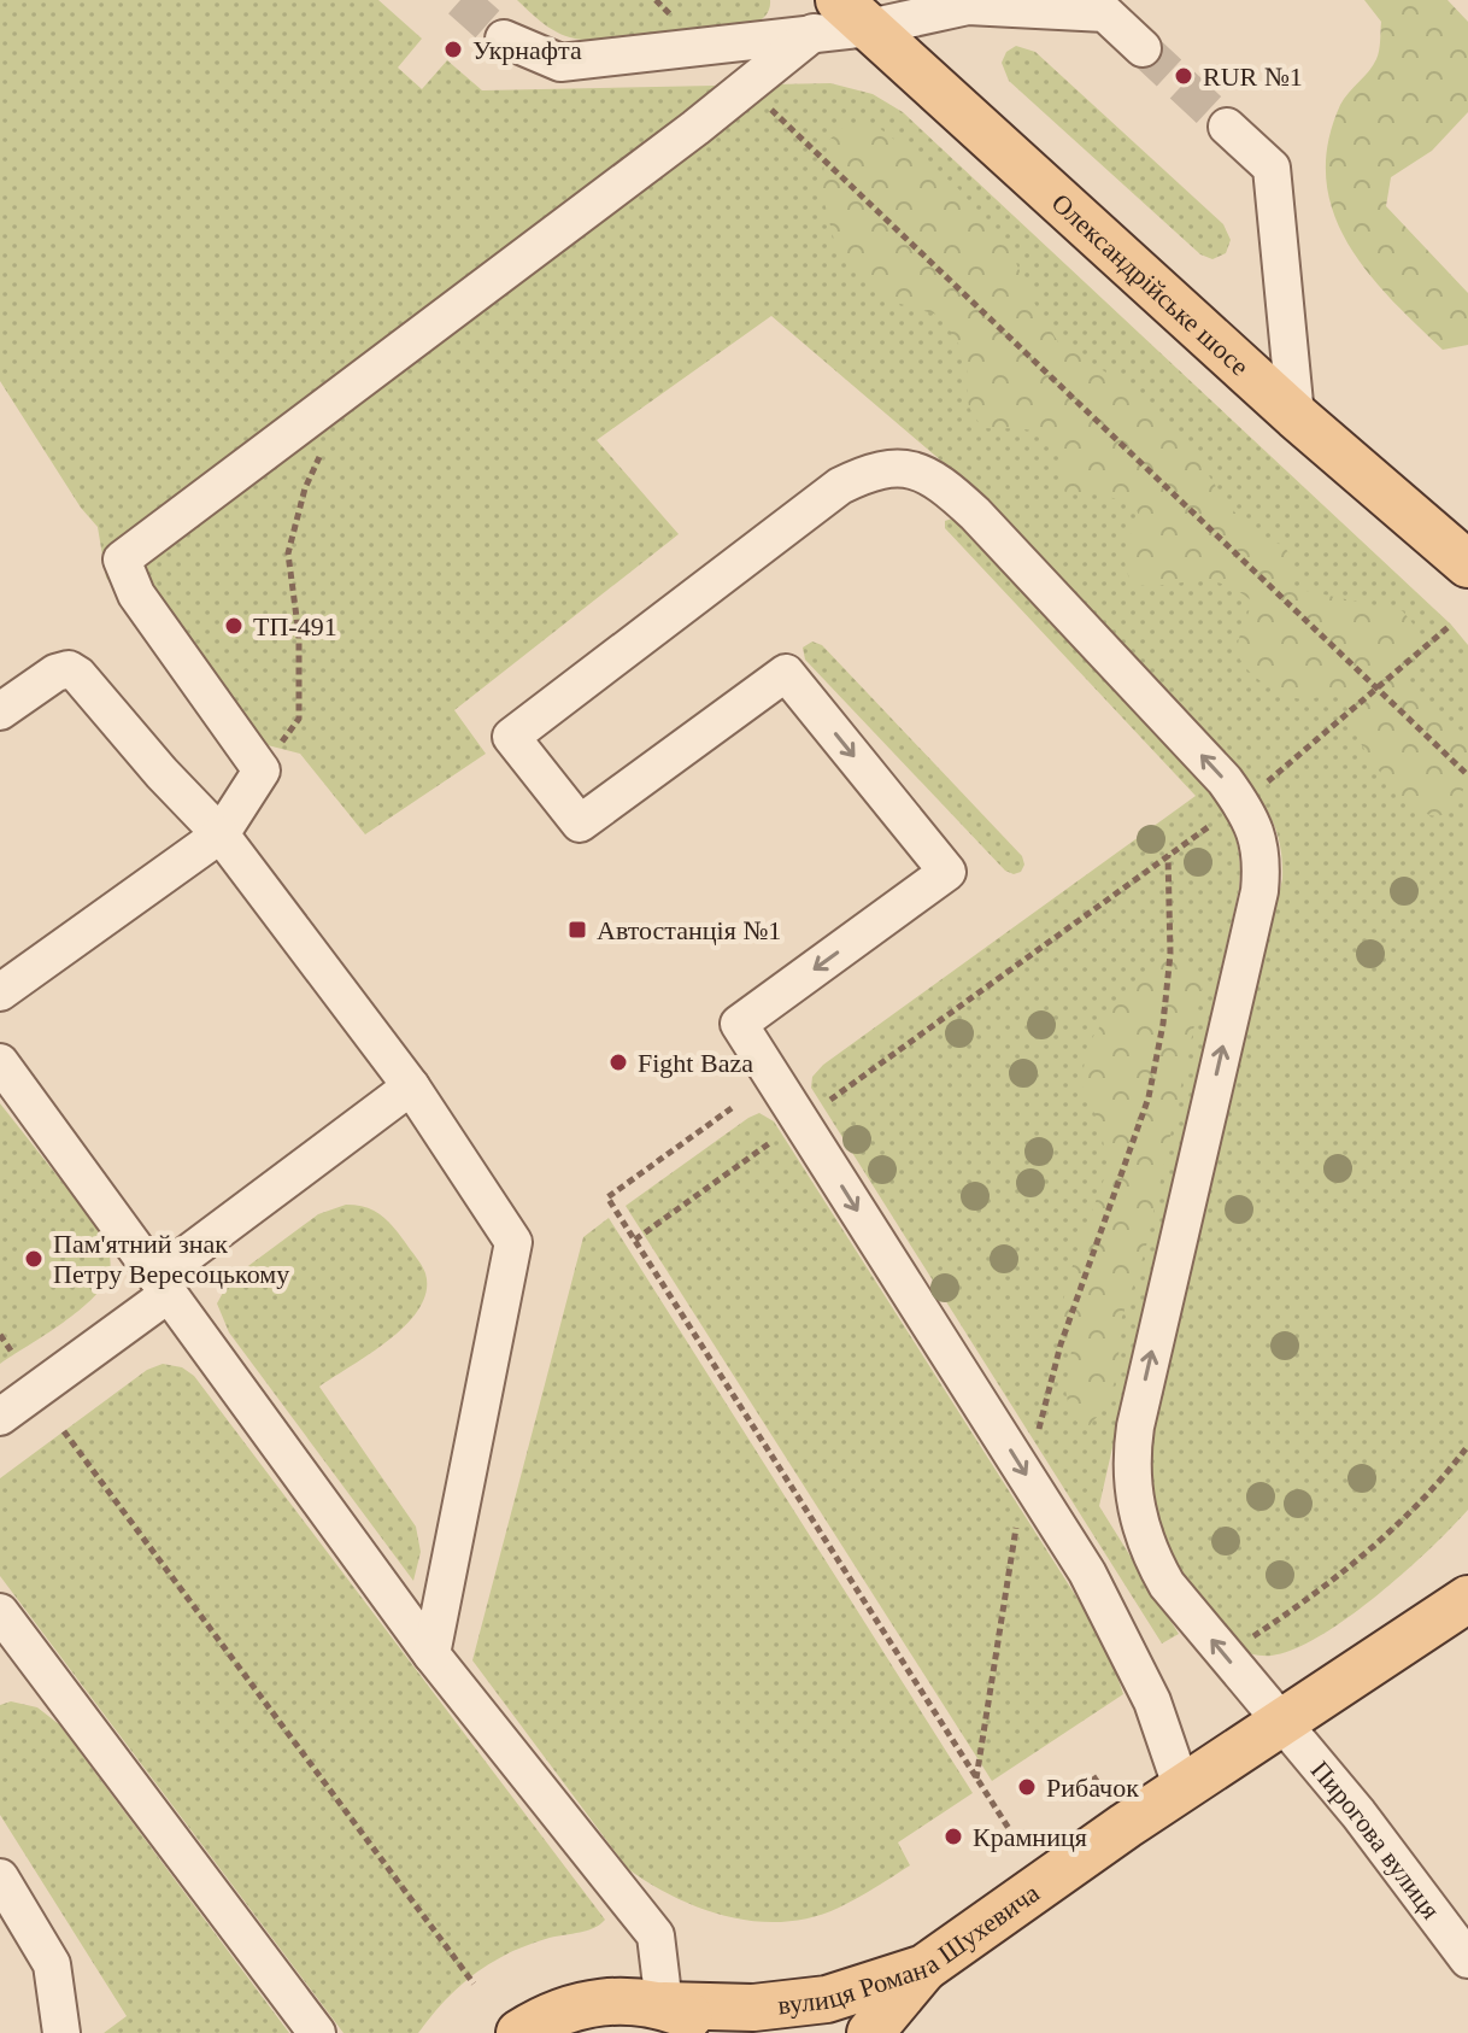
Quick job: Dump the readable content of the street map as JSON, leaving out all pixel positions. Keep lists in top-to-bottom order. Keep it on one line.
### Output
{"streets":{"main road":["Олександрійське шосе","вулиця Романа Шухевича"],"street":["Пирогова вулиця"]},"crossings":[["Пирогова вулиця","вулиця Романа Шухевича"]],"places":{"other":["Укрнафта","RUR №1","ТП-491","Fight Baza","Пам'ятний знак Петру Вересоцькому","Рибачок","Крамниця"],"transit":["Автостанція №1"]}}
